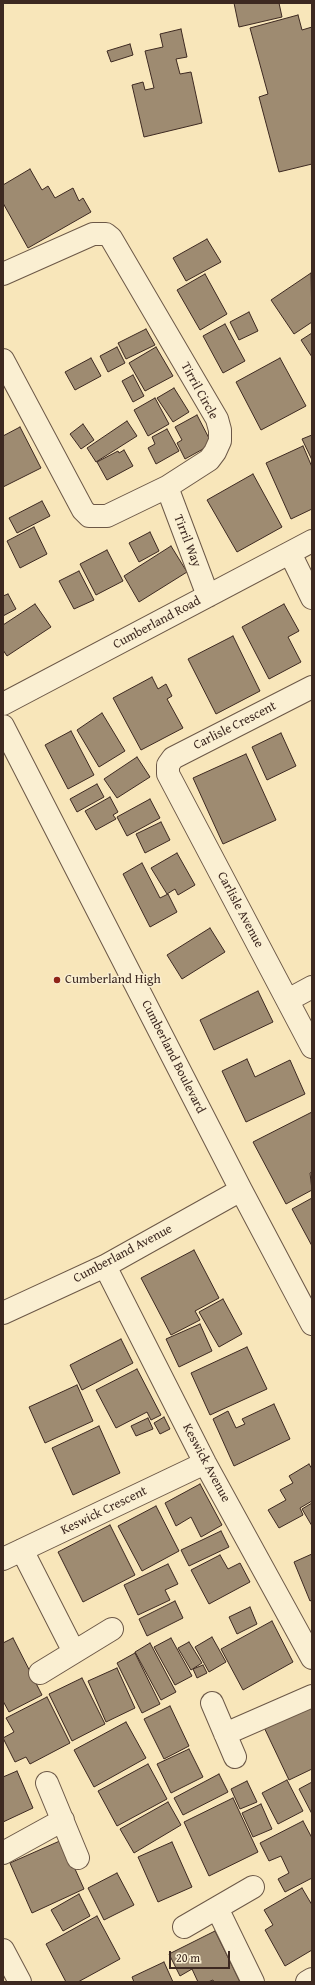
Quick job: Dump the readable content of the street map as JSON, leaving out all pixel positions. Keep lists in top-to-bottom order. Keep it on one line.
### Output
{"streets":{"street":["Tirril Circle","Tirril Way","Cumberland Road","Carlisle Crescent","Carlisle Avenue","Cumberland Boulevard","Cumberland Avenue","Keswick Avenue","Keswick Crescent"]},"crossings":[["Tirril Circle","Tirril Way"],["Tirril Way","Cumberland Road"],["Carlisle Crescent","Carlisle Avenue"],["Cumberland Boulevard","Cumberland Avenue"],["Cumberland Avenue","Keswick Avenue"],["Keswick Avenue","Keswick Crescent"]],"places":["Cumberland High"],"scale_bar":"20 m"}
